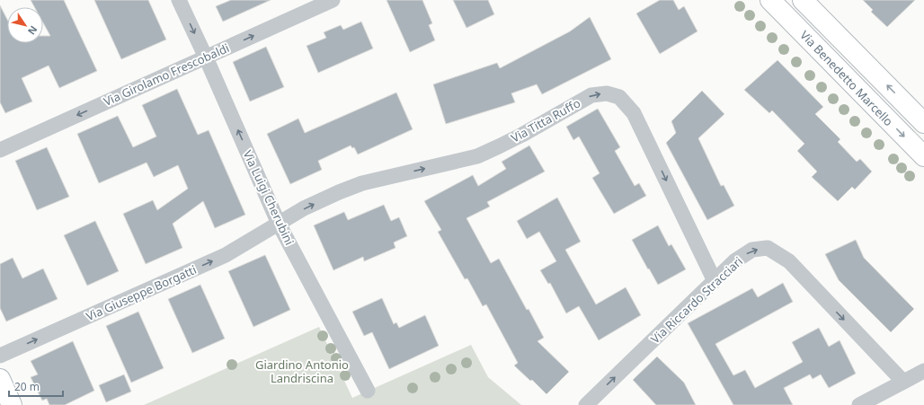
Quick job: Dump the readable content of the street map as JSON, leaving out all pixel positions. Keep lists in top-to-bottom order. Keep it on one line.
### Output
{"streets":{"main road":["Via Benedetto Marcello"],"street":["Via Girolamo Frescobaldi","Via Titta Ruffo","Via Luigi Cherubini","Via Giuseppe Borgatti","Via Riccardo Stracciari"]},"crossings":[["Via Girolamo Frescobaldi","Via Luigi Cherubini"],["Via Titta Ruffo","Via Luigi Cherubini"],["Via Titta Ruffo","Via Giuseppe Borgatti"],["Via Titta Ruffo","Via Riccardo Stracciari"],["Via Luigi Cherubini","Via Giuseppe Borgatti"]],"one_way":["Via Giuseppe Borgatti"],"parks":["Giardino Antonio Landriscina"],"scale_bar":"20 m","north":"bottom right"}
